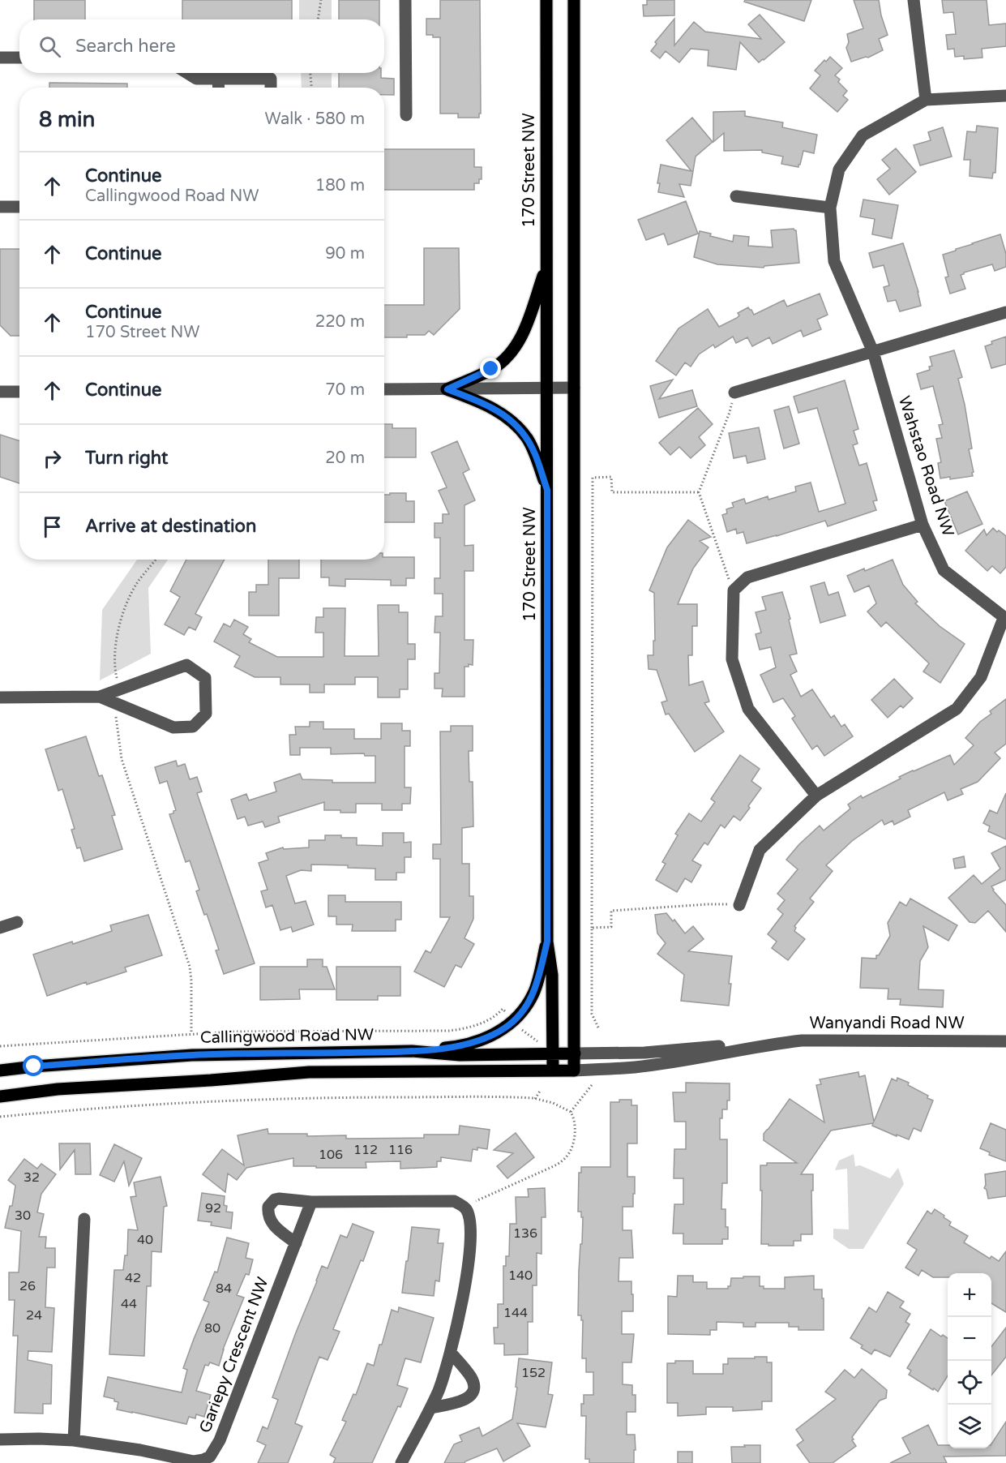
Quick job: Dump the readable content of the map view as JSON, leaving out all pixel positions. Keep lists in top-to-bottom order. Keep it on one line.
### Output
{"streets":{"main road":["170 Street NW","Callingwood Road NW"],"street":["Wahstao Road NW","Wanyandi Road NW","Gariepy Crescent NW"]},"crossings":[["170 Street NW","Callingwood Road NW"],["Wanyandi Road NW","Callingwood Road NW"]],"house_numbers":["112","116","106","32","92","30","136","40","140","42","26","84","44","144","24","80","152"],"page":{"search":"Search here","heading":["8 min","Walk · 580 m"],"list":[["Continue","Callingwood Road NW","180 m"],["Continue","90 m"],["Continue","170 Street NW","220 m"],["Continue","70 m"],["Turn right","20 m"],"Arrive at destination"],"map_buttons":["+","−"]}}
